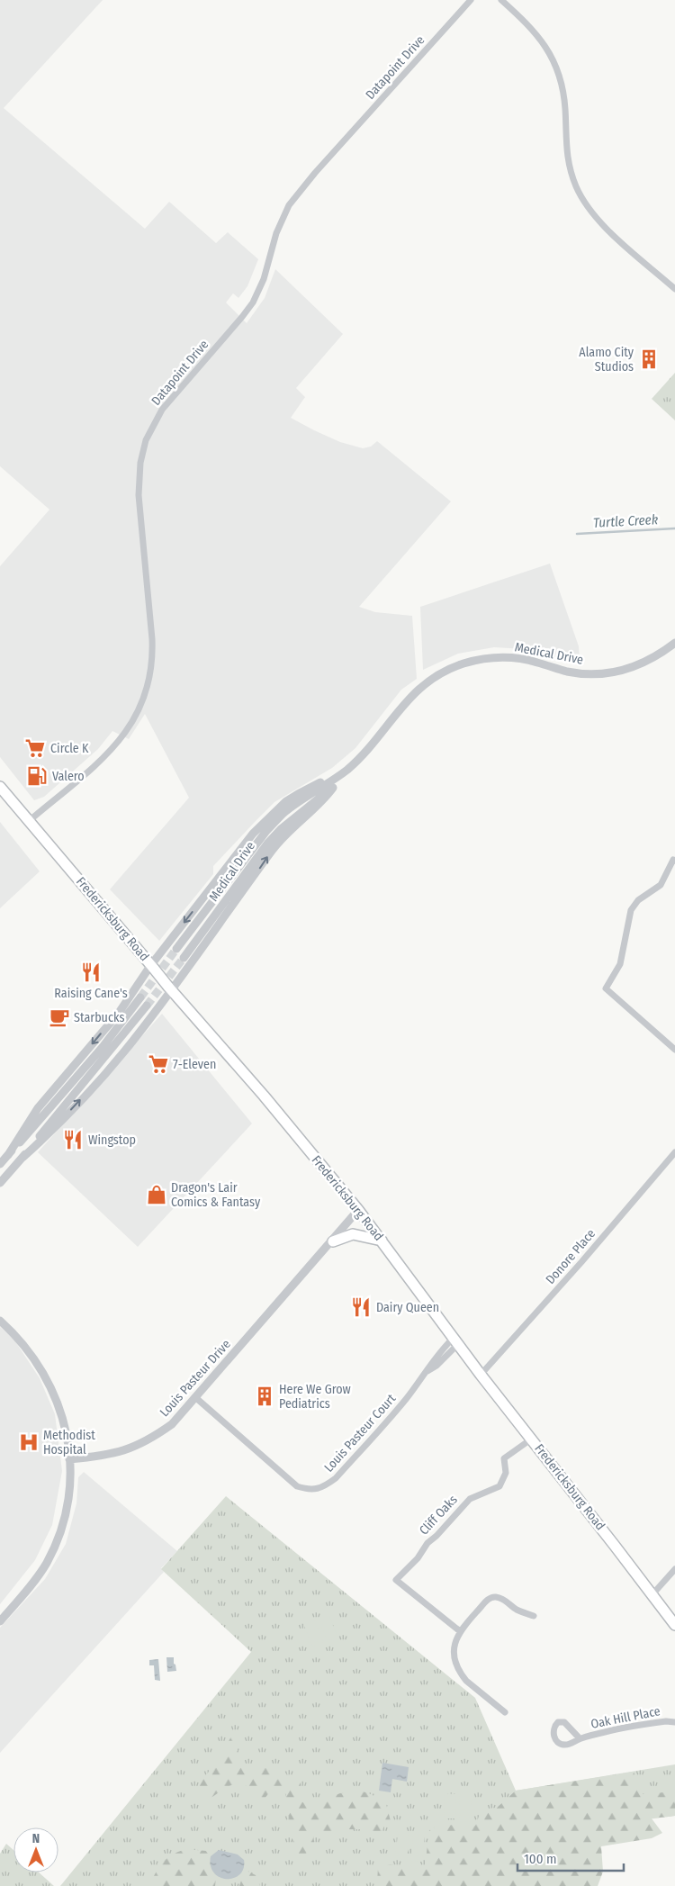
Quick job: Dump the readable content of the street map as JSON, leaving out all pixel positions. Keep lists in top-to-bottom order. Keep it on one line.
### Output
{"streets":{"main road":["Fredericksburg Road"],"street":["Datapoint Drive","Medical Drive","Donore Place","Louis Pasteur Drive","Louis Pasteur Court","Cliff Oaks","Oak Hill Place"]},"crossings":[["Datapoint Drive","Fredericksburg Road"],["Fredericksburg Road","Donore Place"],["Fredericksburg Road","Louis Pasteur Drive"],["Fredericksburg Road","Louis Pasteur Court"],["Fredericksburg Road","Cliff Oaks"],["Louis Pasteur Drive","Louis Pasteur Court"]],"water":["Turtle Creek"],"places":{"building":["Alamo City Studios","Here We Grow Pediatrics"],"supermarket":["Circle K","7-Eleven"],"fuel station":["Valero"],"restaurant":["Raising Cane's","Wingstop","Dairy Queen"],"cafe":["Starbucks"],"shop":["Dragon's Lair Comics & Fantasy"],"hospital":["Methodist Hospital"]},"scale_bar":"100 m","north":"top"}
